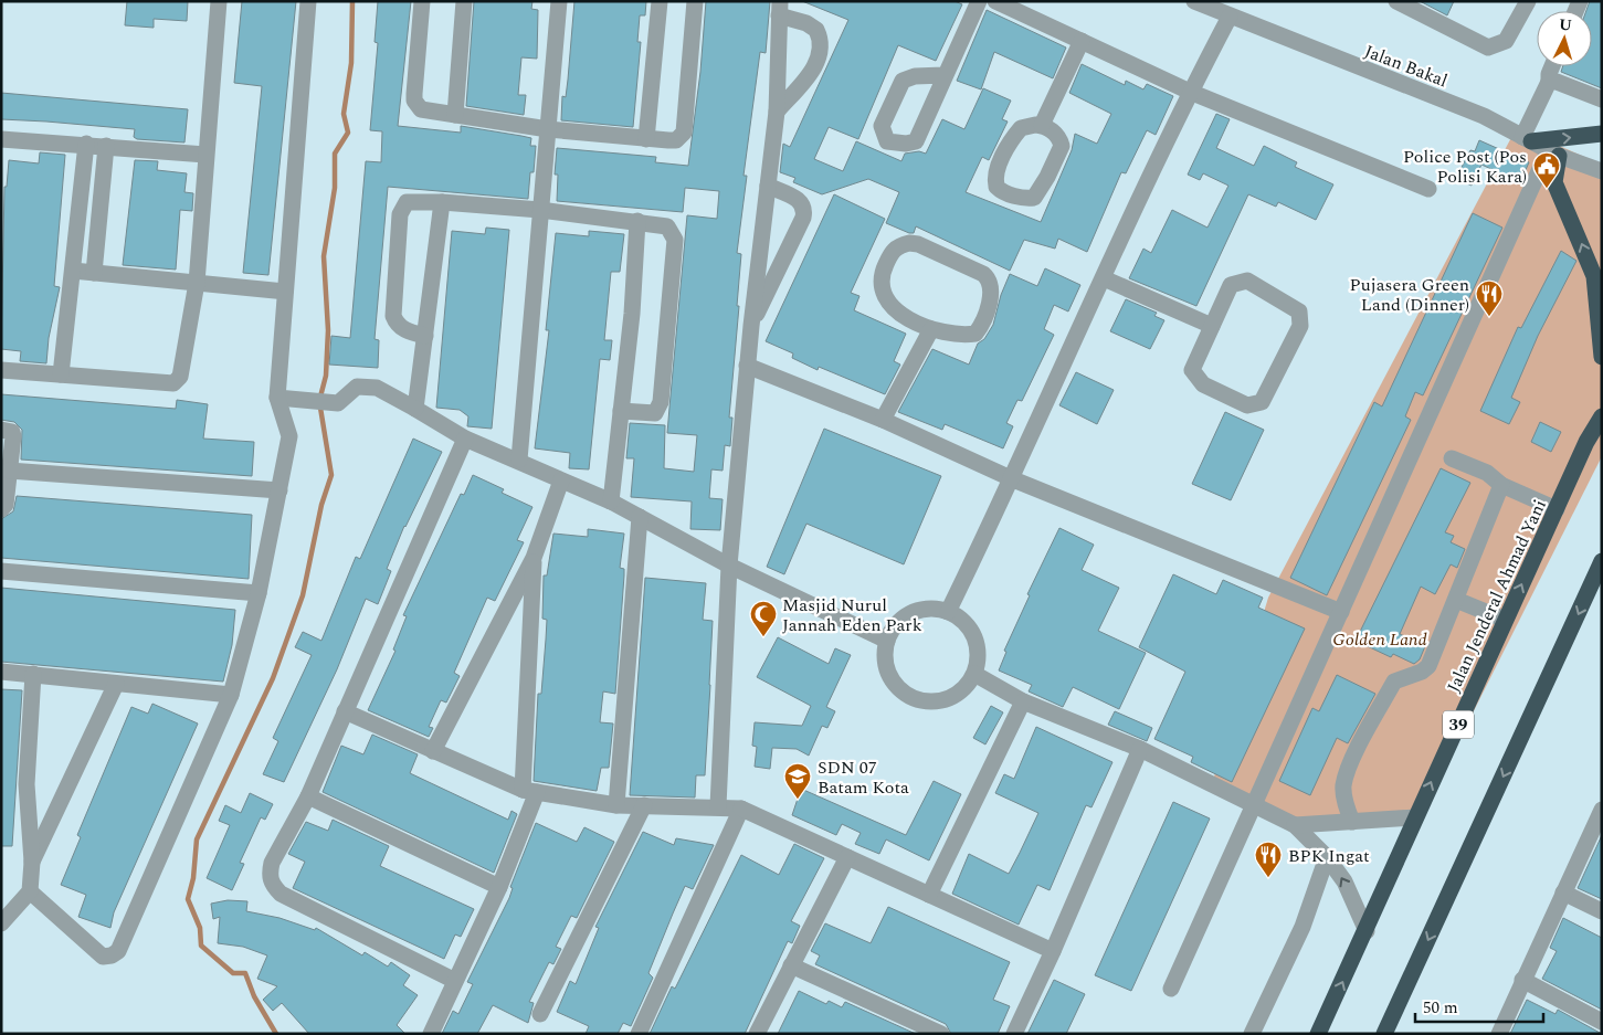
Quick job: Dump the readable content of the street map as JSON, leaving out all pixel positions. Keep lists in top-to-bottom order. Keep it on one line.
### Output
{"streets":{"highway":["Jalan Jenderal Ahmad Yani","39"],"street":["Jalan Bakal"]},"parks":["Golden Land"],"places":{"public building":["Police Post (Pos Polisi Kara)"],"restaurant":["Pujasera Green Land (Dinner)","BPK Ingat"],"mosque":["Masjid Nurul Jannah Eden Park"],"school or university":["SDN 07 Batam Kota"]},"scale_bar":"50 m","north":"top"}
